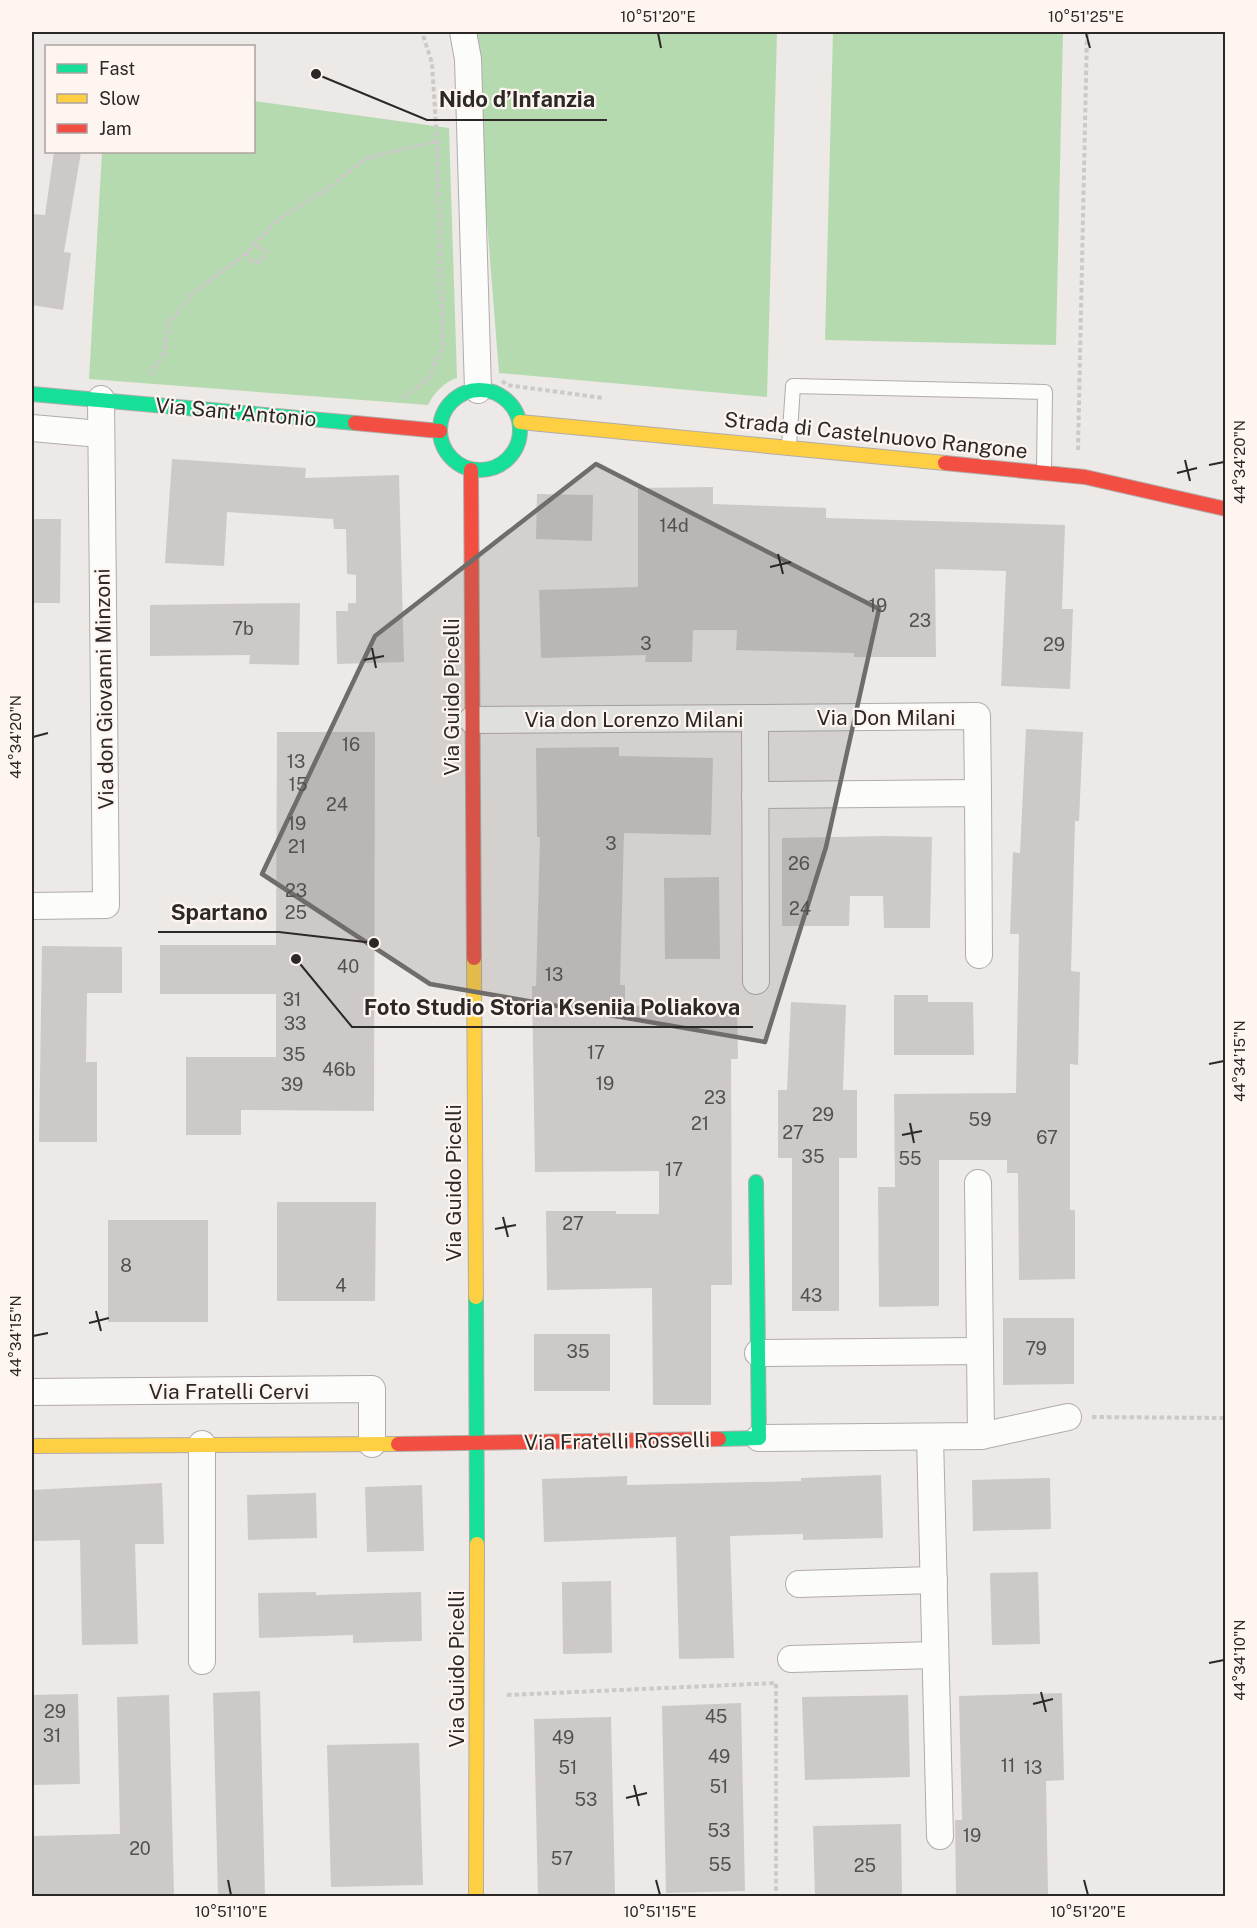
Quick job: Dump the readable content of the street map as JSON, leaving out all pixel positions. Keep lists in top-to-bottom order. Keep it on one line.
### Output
{"streets":{"street":["Via Sant'Antonio","Strada di Castelnuovo Rangone","Via don Giovanni Minzoni","Via Guido Picelli","Via Don Milani","Via don Lorenzo Milani","Via Fratelli Cervi","Via Fratelli Rosselli"]},"crossings":[["Via Sant'Antonio","Strada di Castelnuovo Rangone"],["Via Sant'Antonio","Via don Giovanni Minzoni"],["Via Sant'Antonio","Via Guido Picelli"],["Strada di Castelnuovo Rangone","Via Guido Picelli"],["Via Guido Picelli","Via don Lorenzo Milani"],["Via Guido Picelli","Via Fratelli Rosselli"],["Via Don Milani","Via don Lorenzo Milani"]],"places":["Nido d’Infanzia","Spartano","Foto Studio Storia Kseniia Poliakova"],"house_numbers":["14d","19","23","7b","3","29","16","13","15","24","19","3","21","26","23","24","25","40","13","31","33","17","35","46b","19","39","23","29","59","21","27","67","35","55","17","27","8","4","43","79","35","29","45","31","49","49","11","51","13","51","53","53","19","20","57","55","25"],"legend":["Fast","Slow","Jam"],"coordinates":["10°51'20\"E","10°51'25\"E","44°34'20\"N","44°34'15\"N","44°34'10\"N","10°51'10\"E","10°51'15\"E"]}
